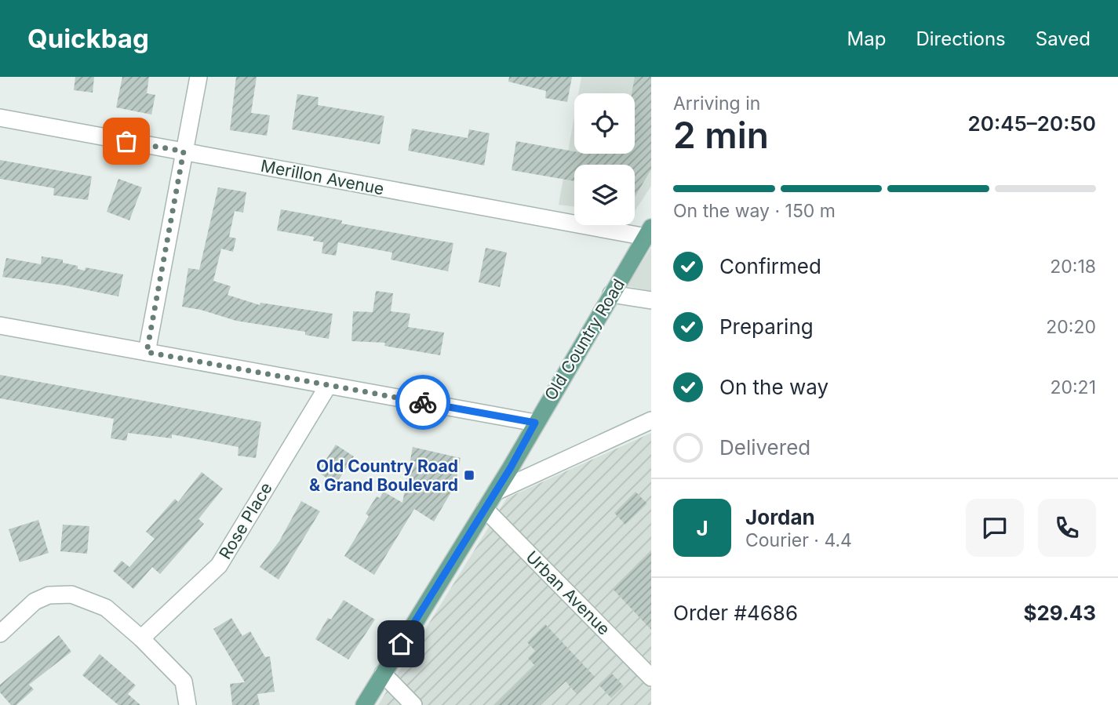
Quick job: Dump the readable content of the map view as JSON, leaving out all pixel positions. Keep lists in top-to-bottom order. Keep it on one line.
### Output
{"streets":{"main road":["Old Country Road"],"street":["Merillon Avenue","Rose Place","Urban Avenue"]},"crossings":[["Merillon Avenue","Old Country Road"],["Old Country Road","Urban Avenue"]],"places":{"transit":["Old Country Road & Grand Boulevard"]},"page":{"header":"Quickbag","nav":["Map","Directions","Saved"],"heading":["2 min","Arriving in","20:45–20:50"],"panel":["Jordan","Courier · 4.4","Order #4686","$29.43"],"bar":"On the way · 150 m","list":[["Confirmed","20:18"],["Preparing","20:20"],["On the way","20:21"],"Delivered"],"round":"J"}}
